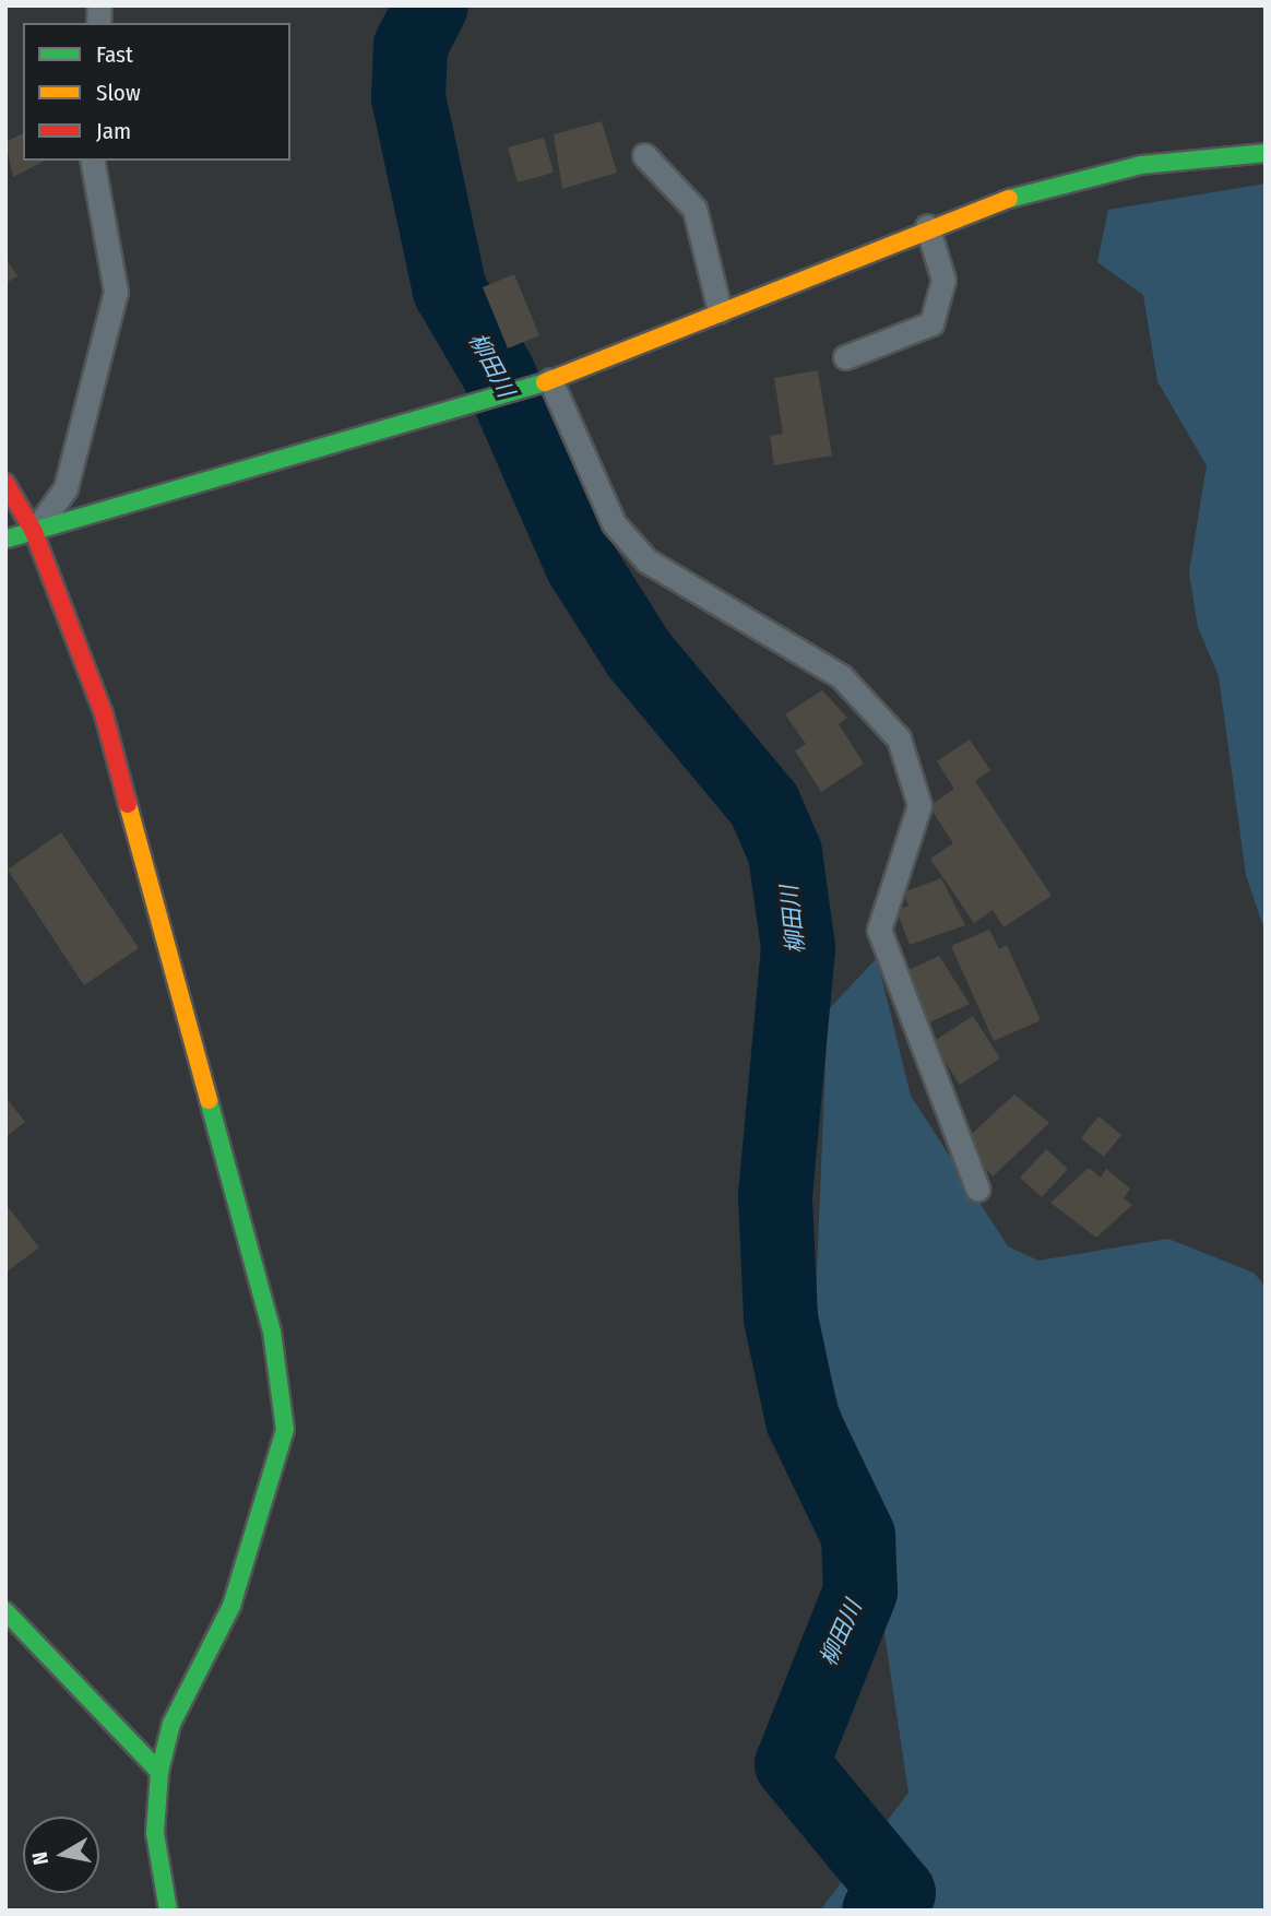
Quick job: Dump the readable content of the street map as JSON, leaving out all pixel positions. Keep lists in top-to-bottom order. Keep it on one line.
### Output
{"water":["柳田川"],"legend":["Fast","Slow","Jam"],"north":"left"}
